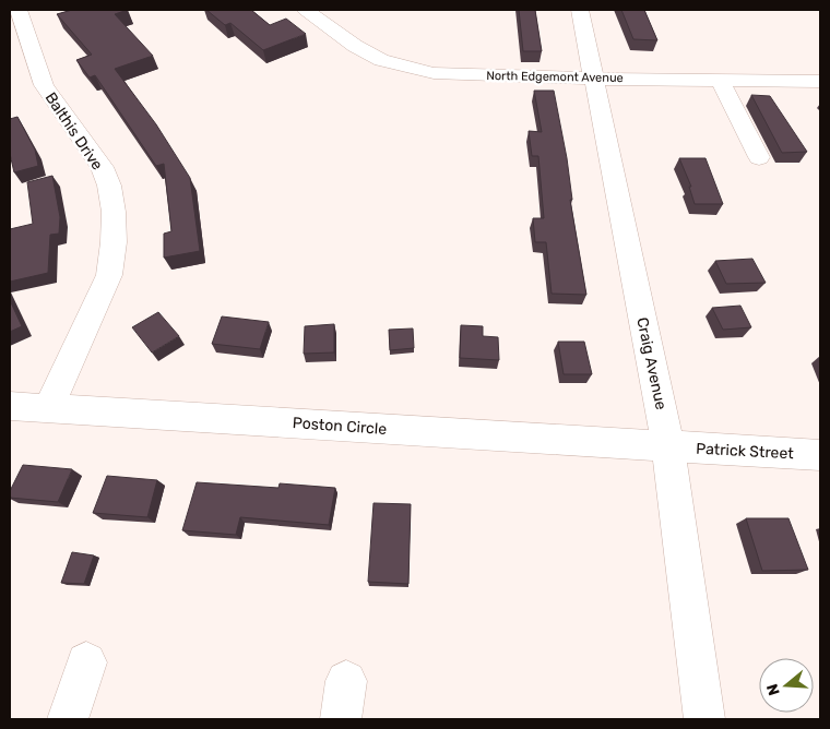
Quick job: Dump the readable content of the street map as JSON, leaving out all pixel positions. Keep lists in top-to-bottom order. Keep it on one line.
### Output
{"streets":{"street":["North Edgemont Avenue","Balthis Drive","Craig Avenue","Poston Circle","Patrick Street"]},"crossings":[["North Edgemont Avenue","Craig Avenue"],["Balthis Drive","Poston Circle"],["Craig Avenue","Poston Circle"],["Craig Avenue","Patrick Street"],["Poston Circle","Patrick Street"]],"north":"left"}
